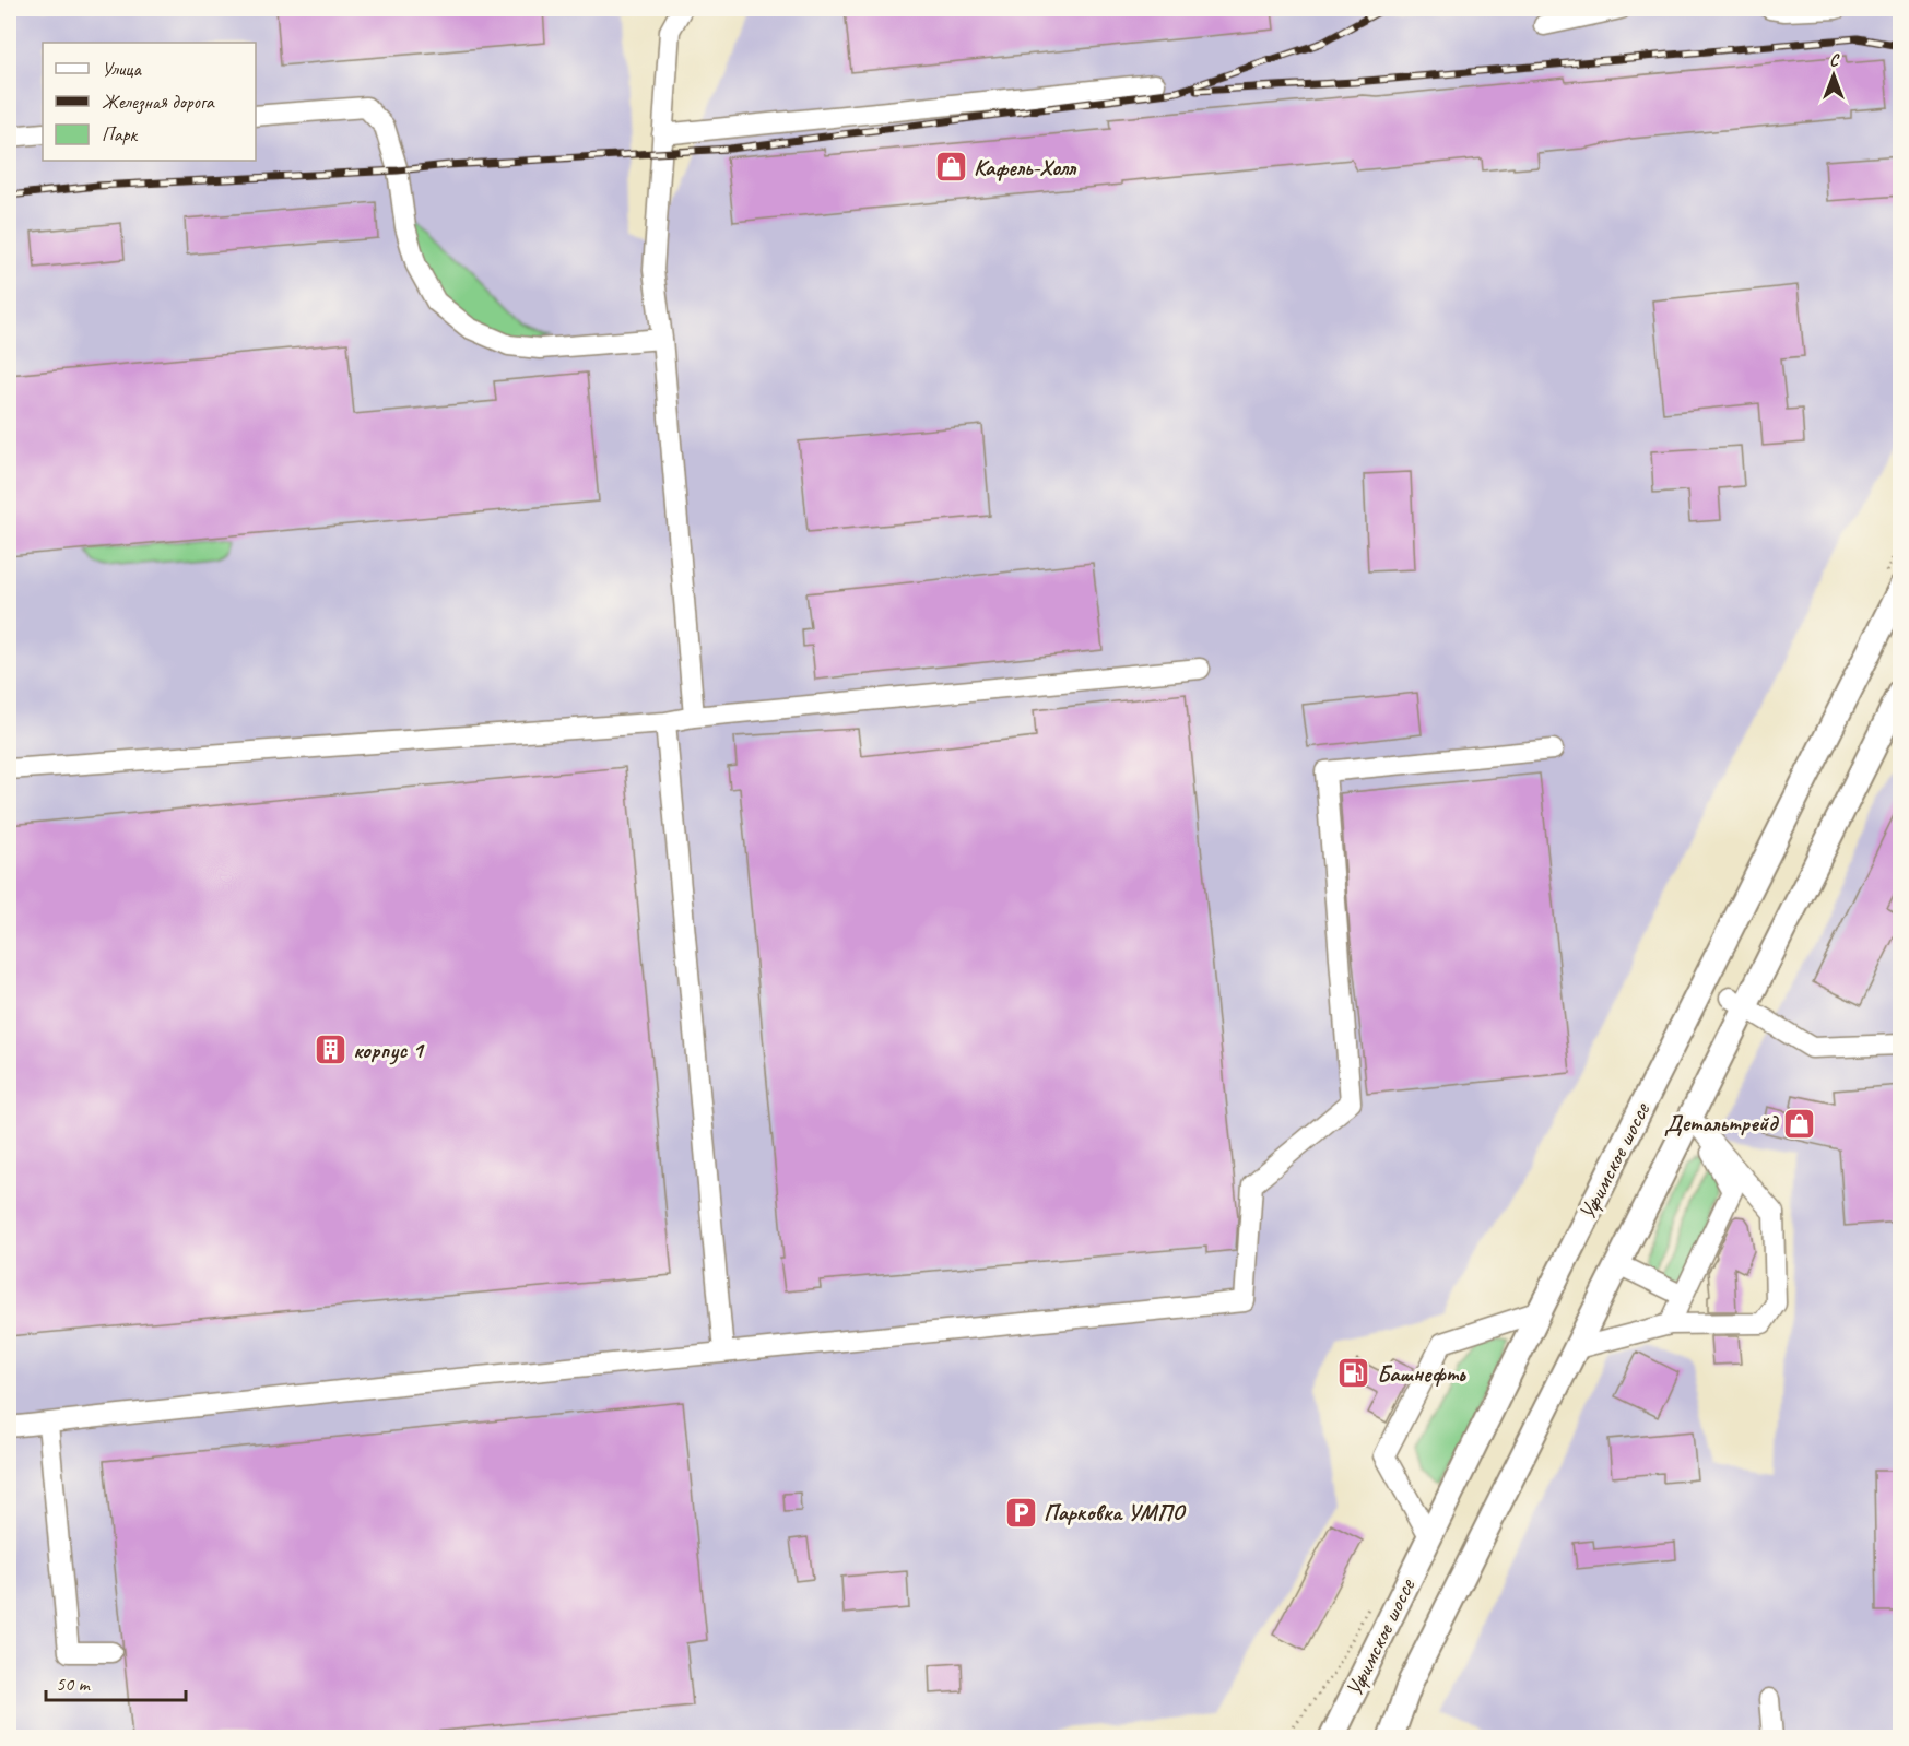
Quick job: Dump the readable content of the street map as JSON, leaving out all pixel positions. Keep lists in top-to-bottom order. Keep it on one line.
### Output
{"streets":{"main road":["Уфимское шоссе"]},"places":{"shop":["Кафель-Холл","Детальтрейд"],"building":["корпус 1"],"fuel station":["Башнефть"],"parking":["Парковка УМПО"]},"legend":["Улица","Железная дорога","Парк"],"scale_bar":"50 m","north":"top"}
